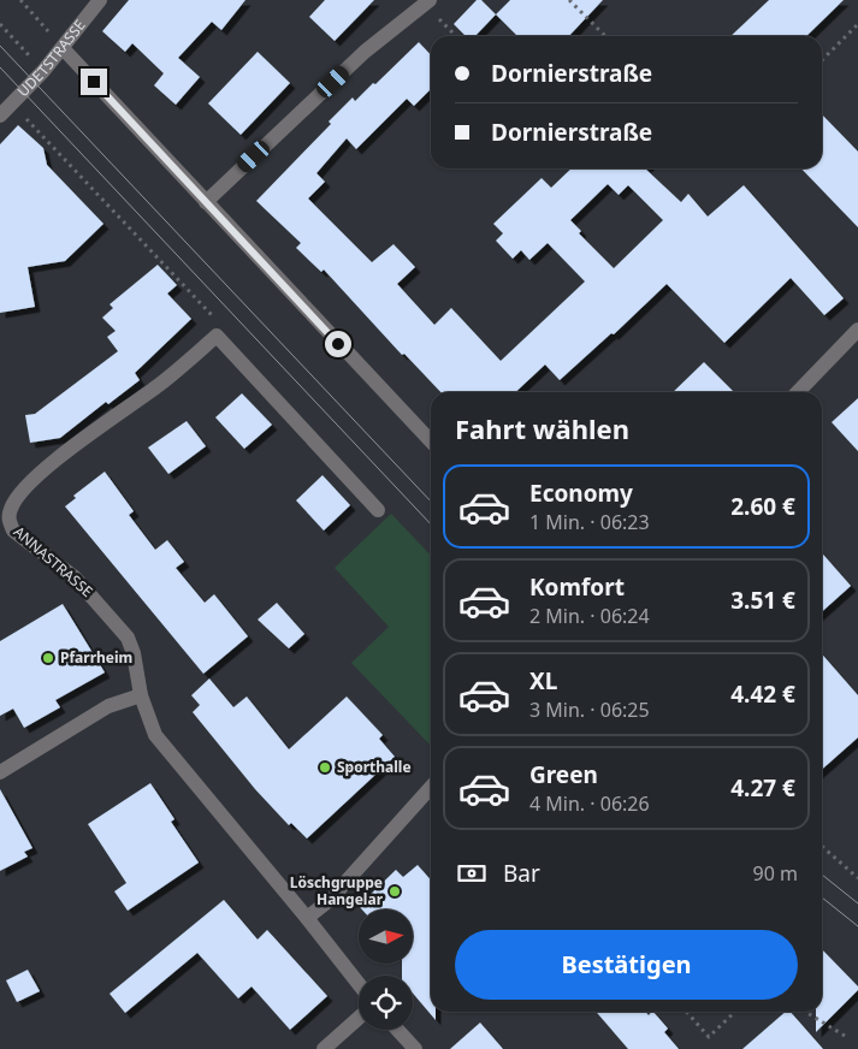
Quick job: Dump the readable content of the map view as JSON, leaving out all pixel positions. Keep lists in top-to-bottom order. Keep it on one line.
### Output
{"streets":{"street":["UDETSTRASSE","ANNASTRASSE"]},"places":["Pfarrheim","Sporthalle","Löschgruppe Hangelar"],"north":"right","page":{"banner":["Dornierstraße","Dornierstraße"],"heading":"Fahrt wählen","list":[{"name":"Economy","note":"1 Min. · 06:23","value":"2.60 €"},{"name":"Komfort","note":"2 Min. · 06:24","value":"3.51 €"},{"name":"XL","note":"3 Min. · 06:25","value":"4.42 €"},{"name":"Green","note":"4 Min. · 06:26","value":"4.27 €"}],"pay":["Bar","90 m"],"buttons":"Bestätigen"}}
